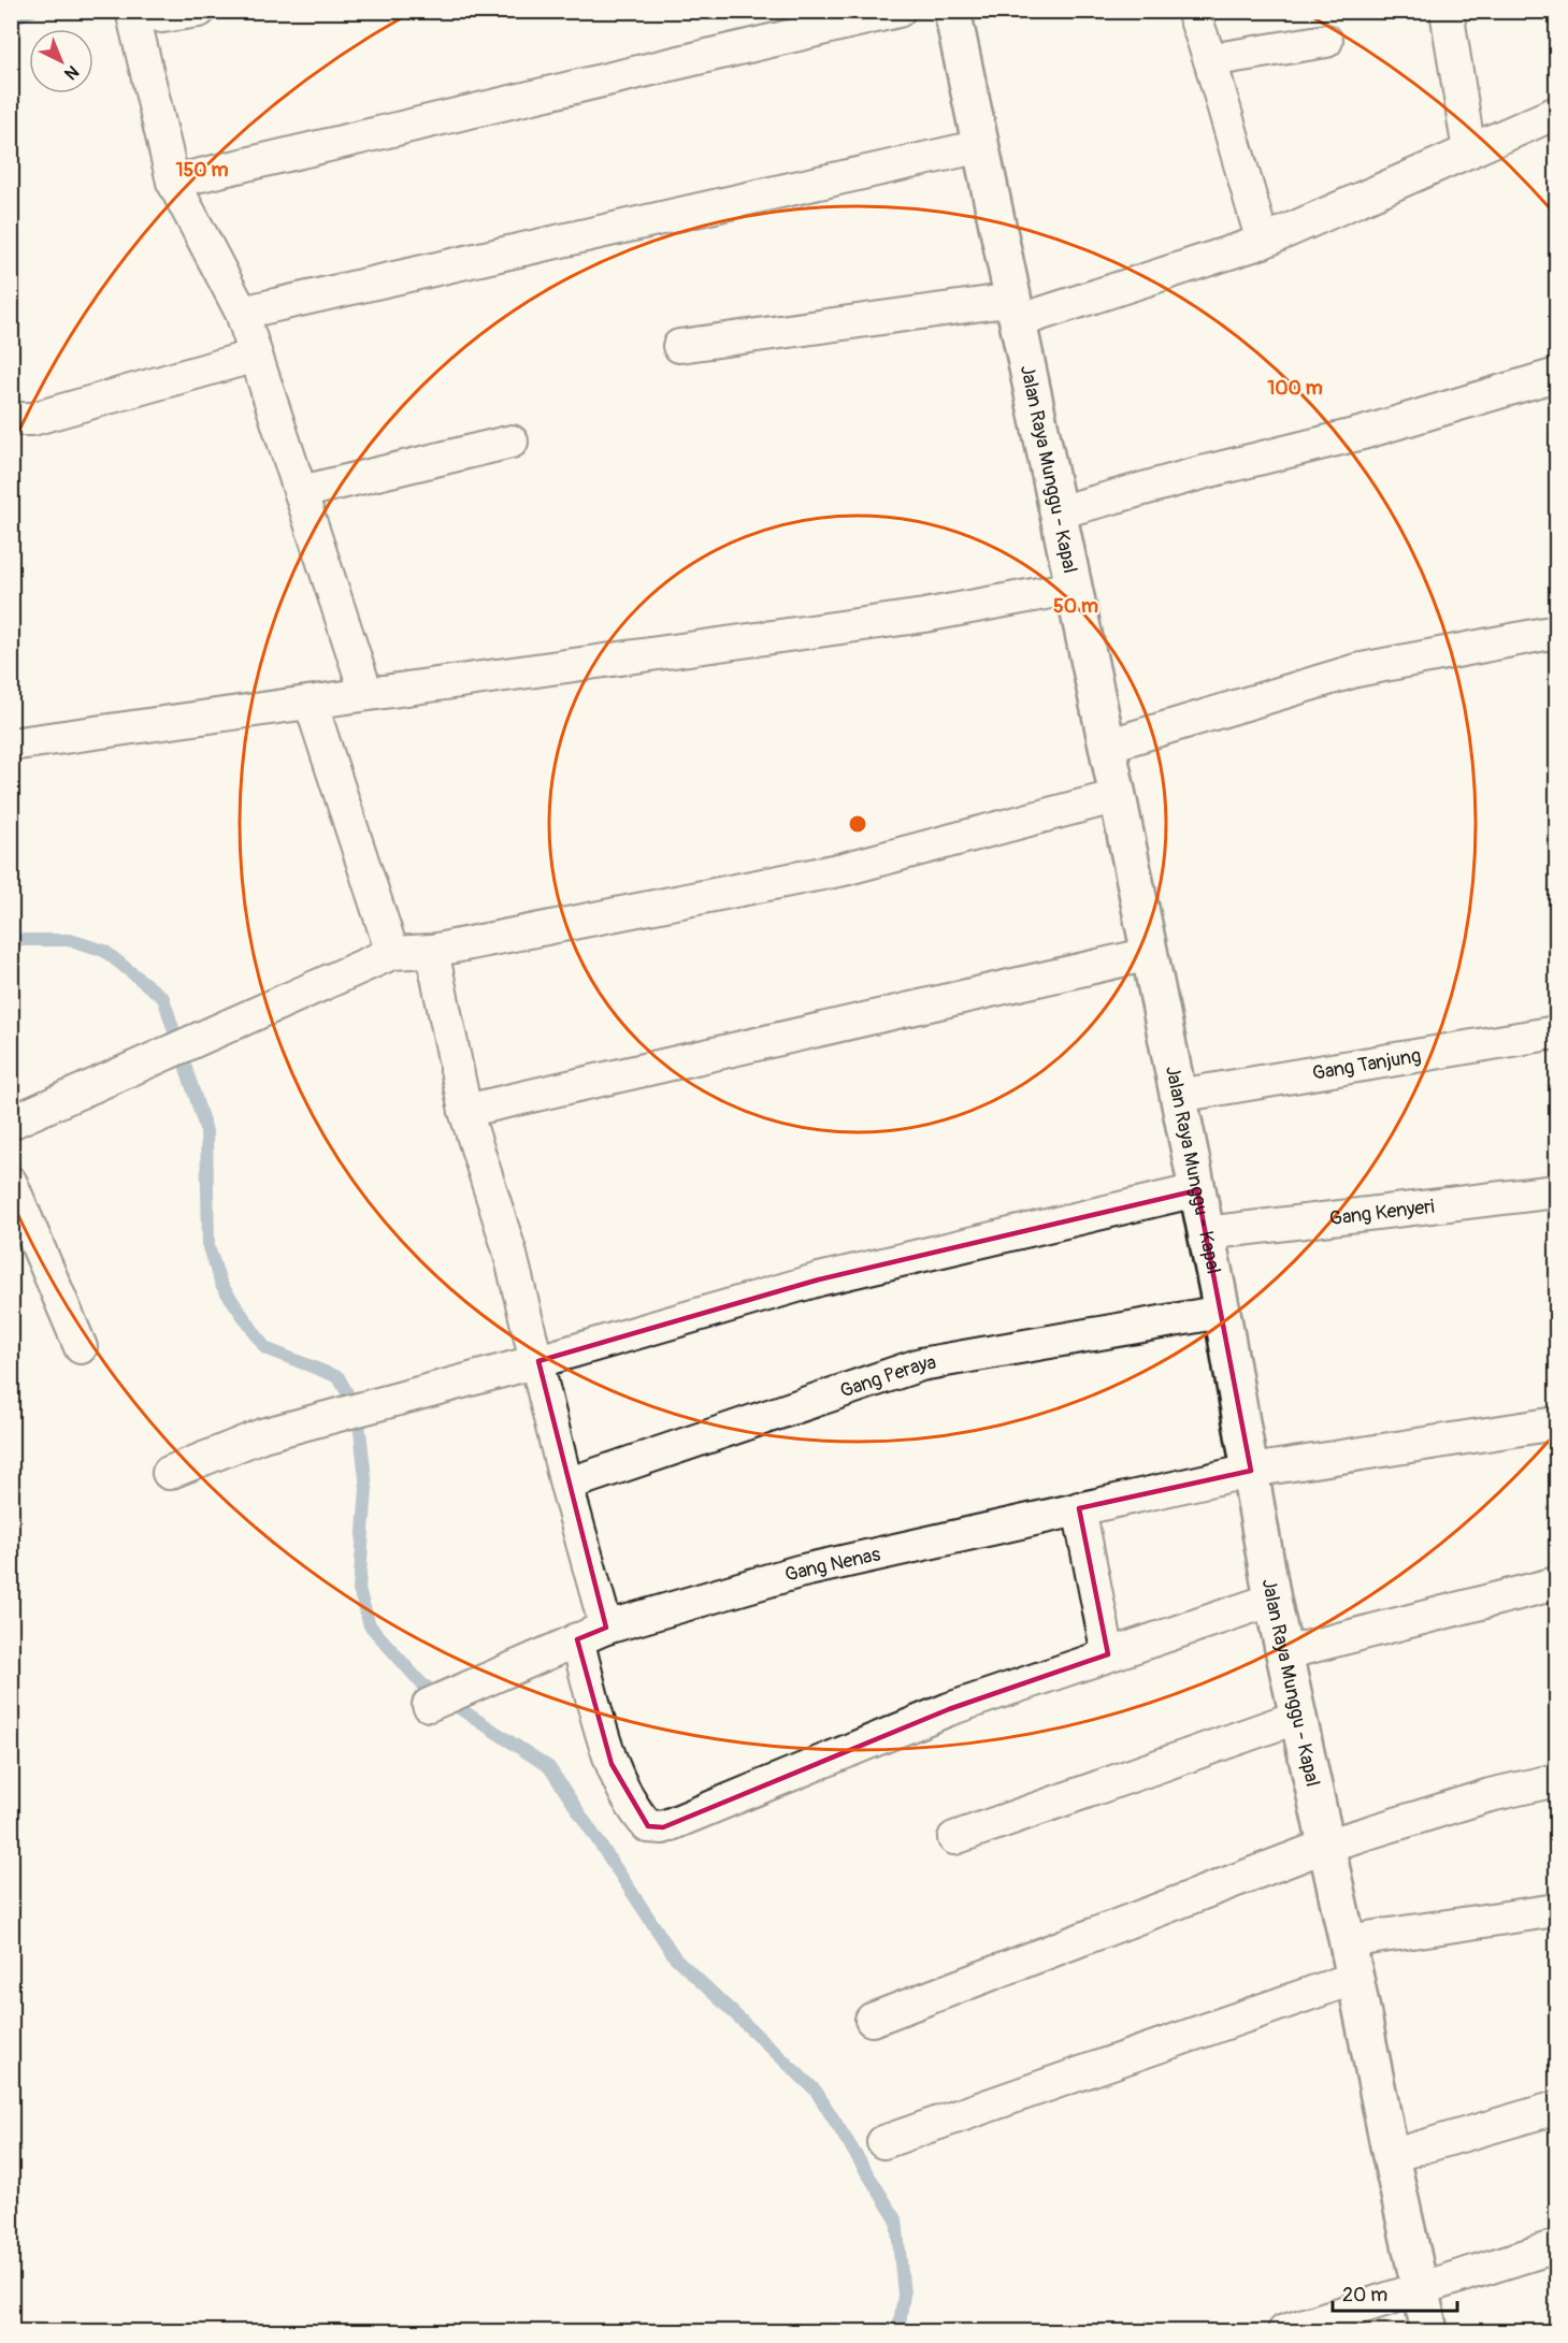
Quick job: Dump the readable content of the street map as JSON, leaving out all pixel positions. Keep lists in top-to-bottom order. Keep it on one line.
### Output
{"streets":{"street":["Jalan Raya Munggu - Kapal","Gang Tanjung","Gang Kenyeri","Gang Peraya","Gang Nenas"]},"crossings":[["Jalan Raya Munggu - Kapal","Gang Tanjung"],["Jalan Raya Munggu - Kapal","Gang Kenyeri"],["Jalan Raya Munggu - Kapal","Gang Peraya"],["Jalan Raya Munggu - Kapal","Gang Nenas"]],"scale_bar":"20 m","north":"bottom right","rings":["150 m","100 m","50 m"]}
